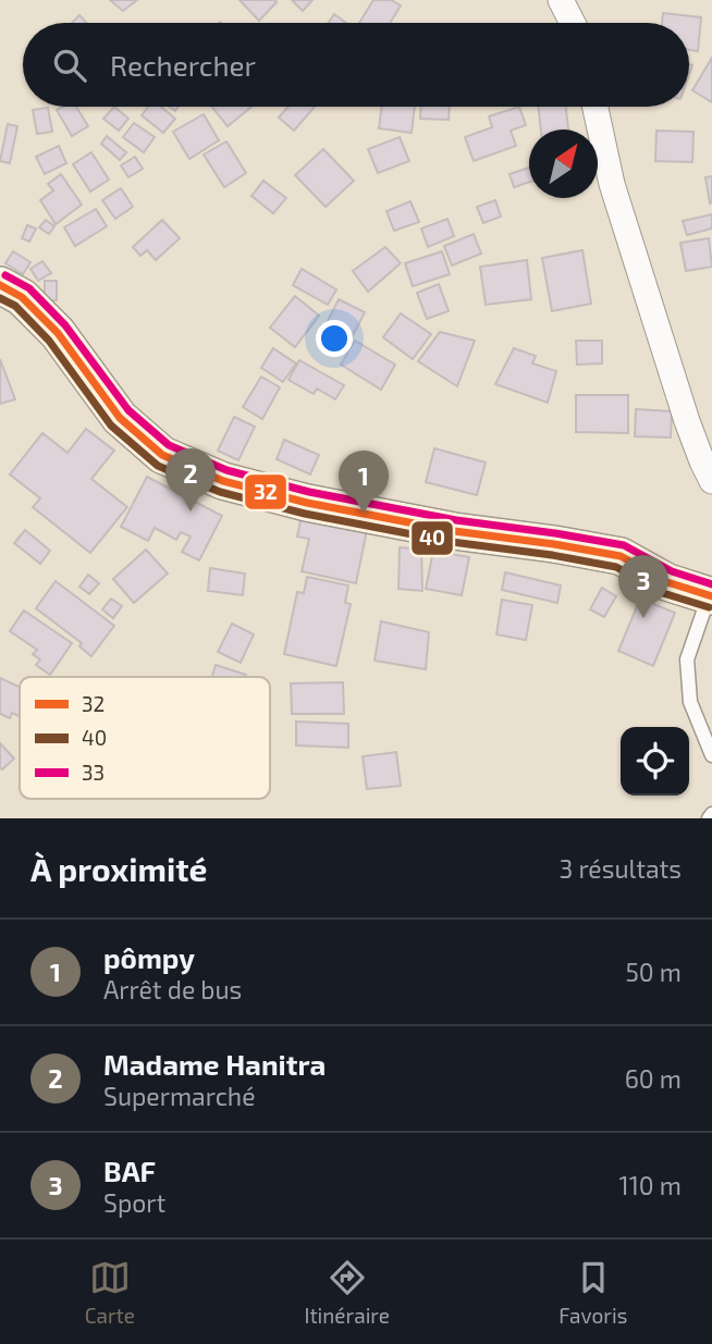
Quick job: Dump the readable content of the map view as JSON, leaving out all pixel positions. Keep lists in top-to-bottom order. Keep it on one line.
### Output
{"lines":["transit line 33","transit line 32","transit line 40"],"legend":["32","40","33"],"north":"top right","page":{"search":"Rechercher","pins":["2","1","3"],"heading":["À proximité","3 résultats"],"list":[{"mark":"1","name":"pômpy","note":"Arrêt de bus","value":"50 m"},{"mark":"2","name":"Madame Hanitra","note":"Supermarché","value":"60 m"},{"mark":"3","name":"BAF","note":"Sport","value":"110 m"}],"nav":["Carte","Itinéraire","Favoris"]}}
